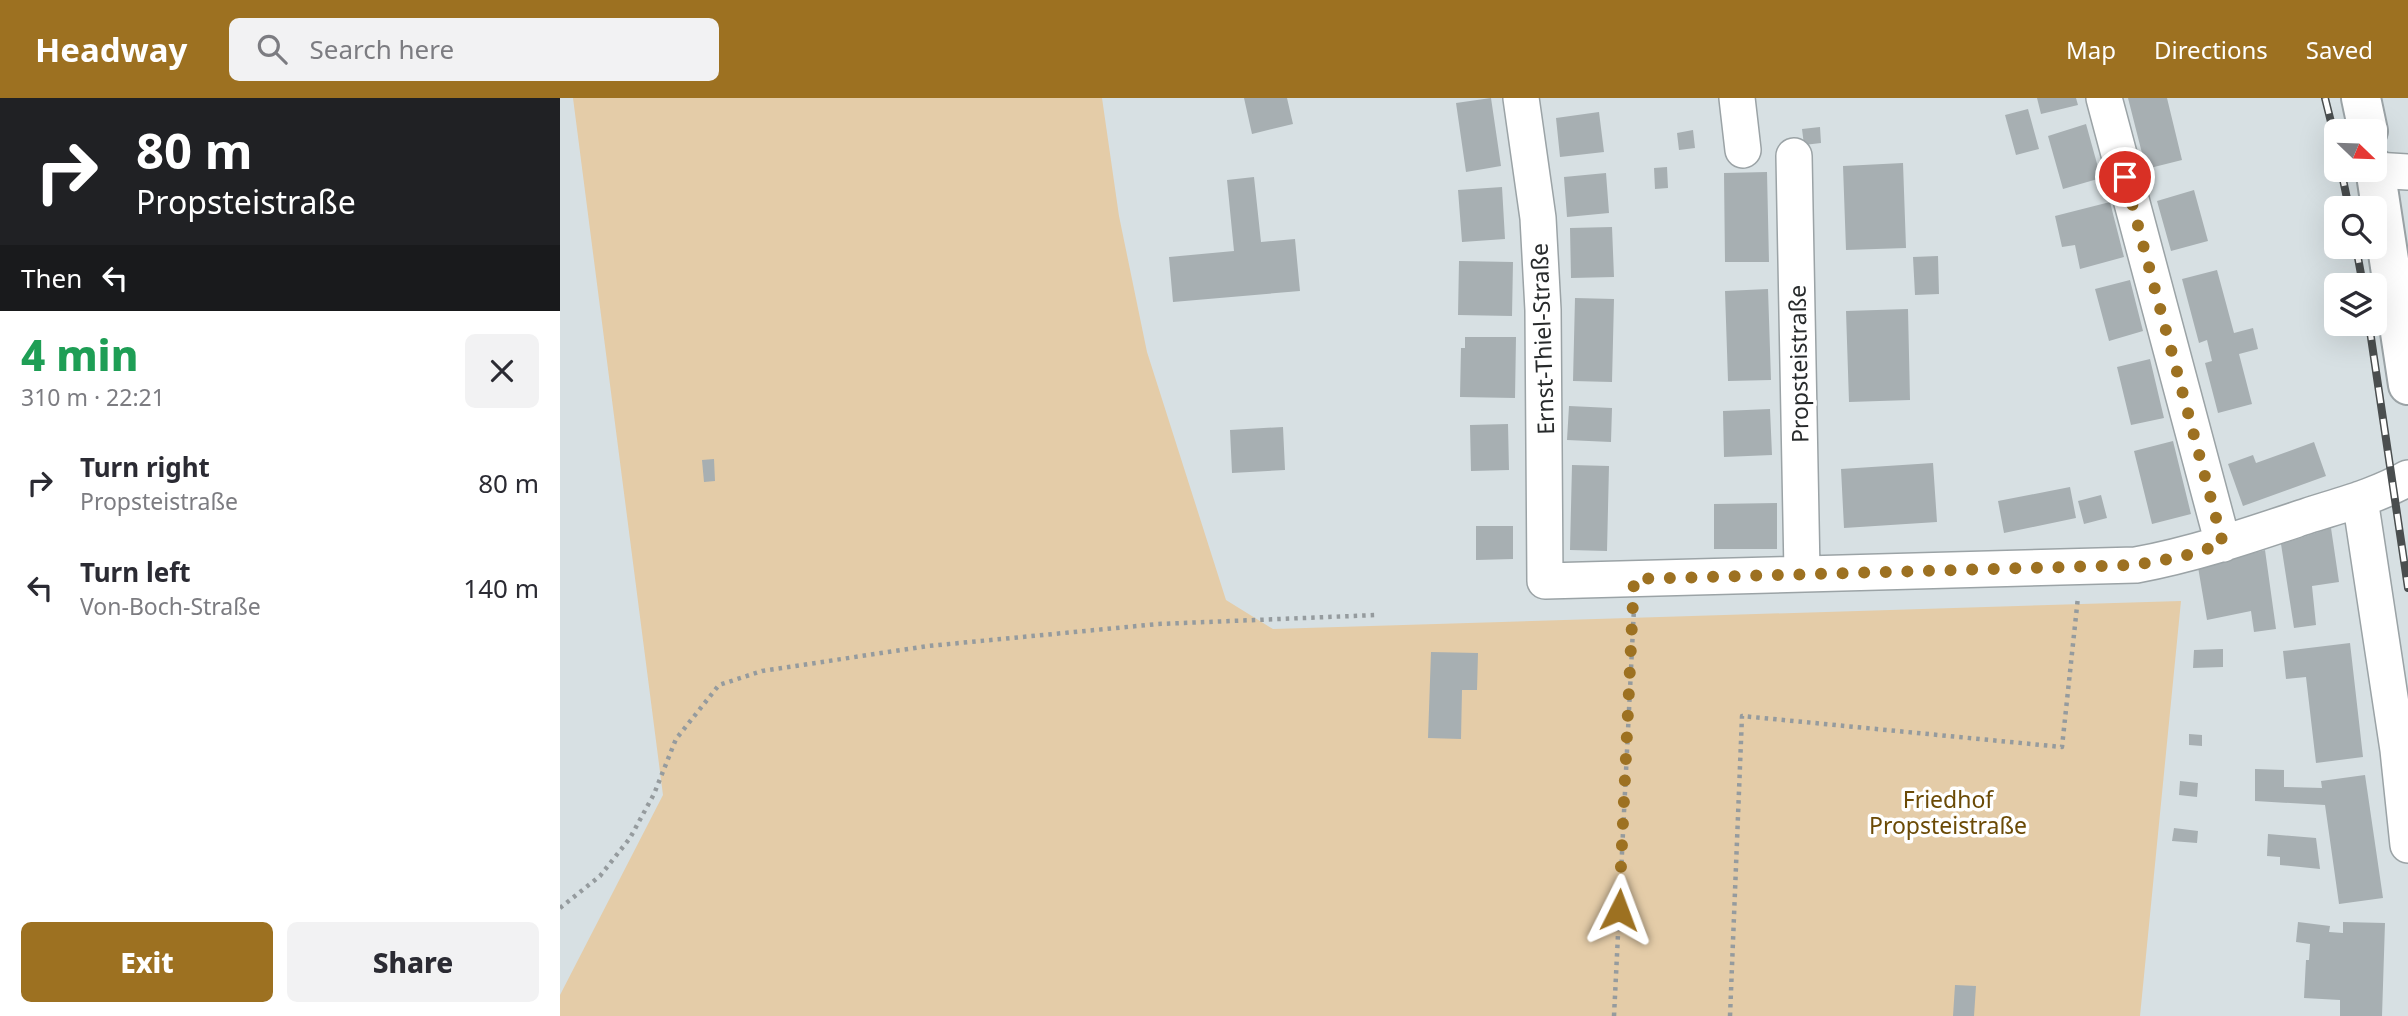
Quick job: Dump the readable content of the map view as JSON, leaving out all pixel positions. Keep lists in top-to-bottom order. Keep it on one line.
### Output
{"streets":{"street":["Ernst-Thiel-Straße","Propsteistraße"]},"parks":["Friedhof Propsteistraße"],"north":"bottom right","page":{"header":"Headway","search":"Search here","nav":["Map","Directions","Saved"],"turn":["80 m","Propsteistraße"],"then":"Then","heading":["4 min","310 m · 22:21"],"list":[{"name":"Turn right","note":"Propsteistraße","value":"80 m"},{"name":"Turn left","note":"Von-Boch-Straße","value":"140 m"}],"buttons":["Exit","Share"]}}
